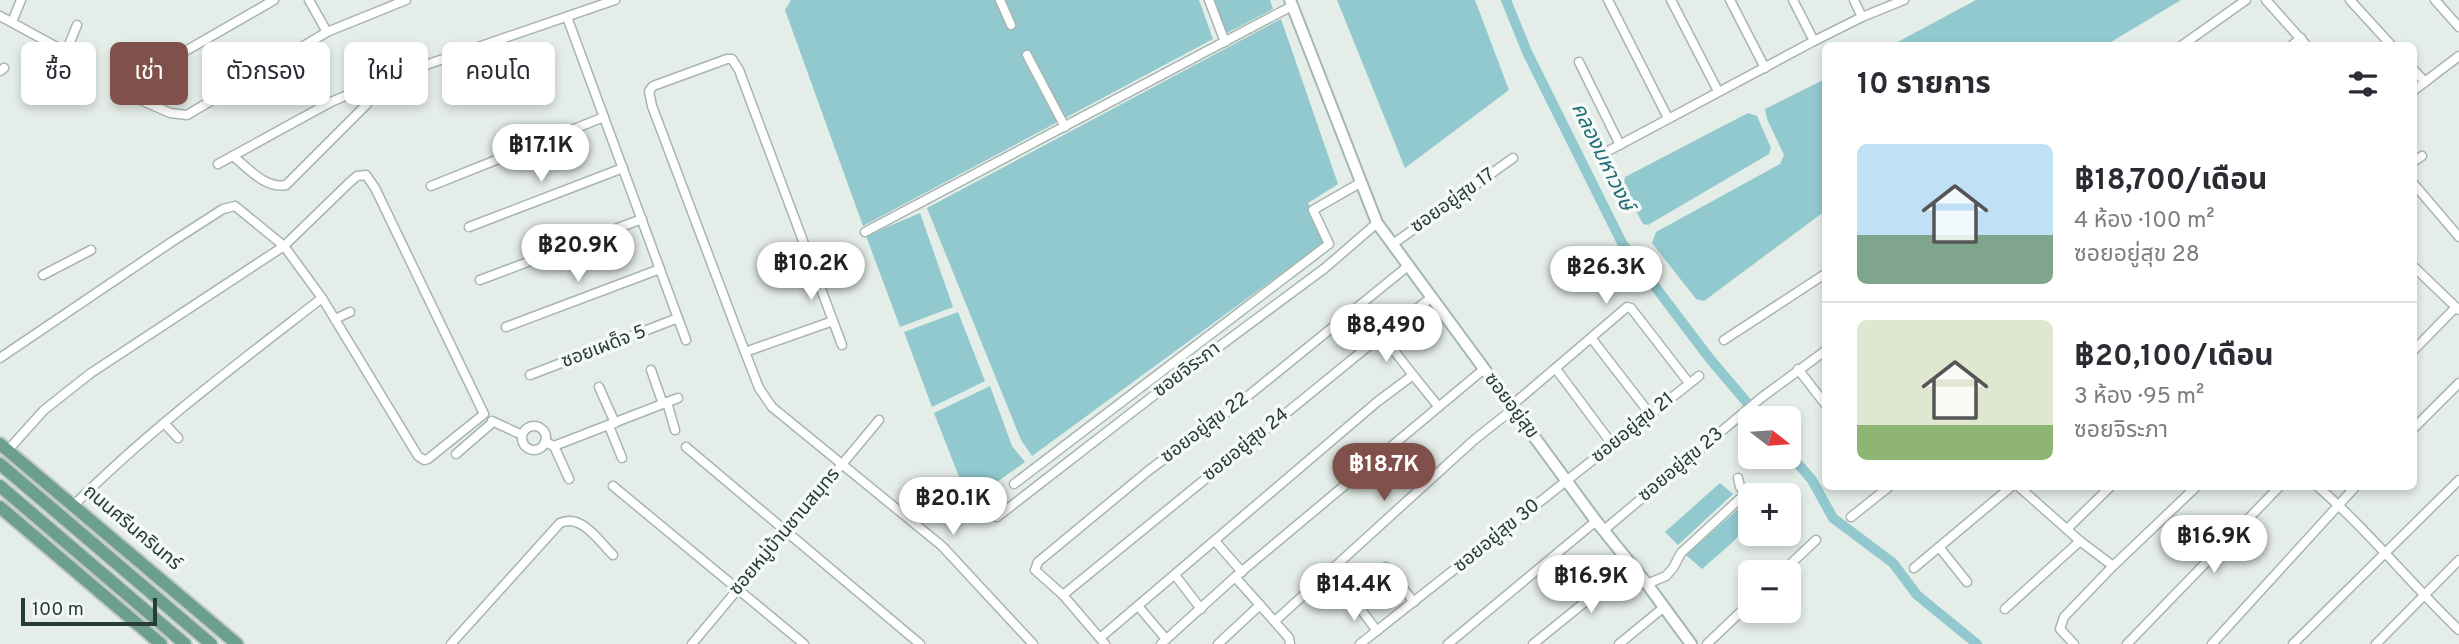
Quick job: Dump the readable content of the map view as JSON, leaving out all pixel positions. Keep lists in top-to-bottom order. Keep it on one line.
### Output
{"streets":{"main road":["ถนนศรีนครินทร์"],"street":["ซอยอยู่สุข 17","ซอยเผด็จ 5","ซอยจิระภา","ซอยอยู่สุข","ซอยอยู่สุข 22","ซอยอยู่สุข 21","ซอยอยู่สุข 24","ซอยอยู่สุข 23","ซอยหมู่บ้านชานสมุทร","ซอยอยู่สุข 30"]},"crossings":[["ซอยอยู่สุข 17","ซอยอยู่สุข"],["ซอยจิระภา","ซอยอยู่สุข"],["ซอยอยู่สุข","ซอยอยู่สุข 22"],["ซอยอยู่สุข","ซอยอยู่สุข 21"],["ซอยอยู่สุข","ซอยอยู่สุข 24"],["ซอยอยู่สุข","ซอยอยู่สุข 23"],["ซอยอยู่สุข","ซอยอยู่สุข 30"],["ซอยอยู่สุข 22","ซอยอยู่สุข 24"],["ซอยอยู่สุข 21","ซอยอยู่สุข 30"]],"water":["คลองมหาวงษ์"],"scale_bar":"100 m","north":"right","page":{"chip":["ซื้อ","เช่า","ตัวกรอง","ใหม่","คอนโด"],"heading":"10 รายการ","price":["฿17.1K","฿20.9K","฿10.2K","฿26.3K","฿8,490","฿18.7K","฿20.1K","฿16.9K","฿16.9K","฿14.4K"],"list":[{"name":"฿18,700/เดือน","note":"4 ห้อง · 100 m² · ซอยอยู่สุข 28"},{"name":"฿20,100/เดือน","note":"3 ห้อง · 95 m² · ซอยจิระภา"}],"map_buttons":["+","−"],"scale":"100 m"}}
